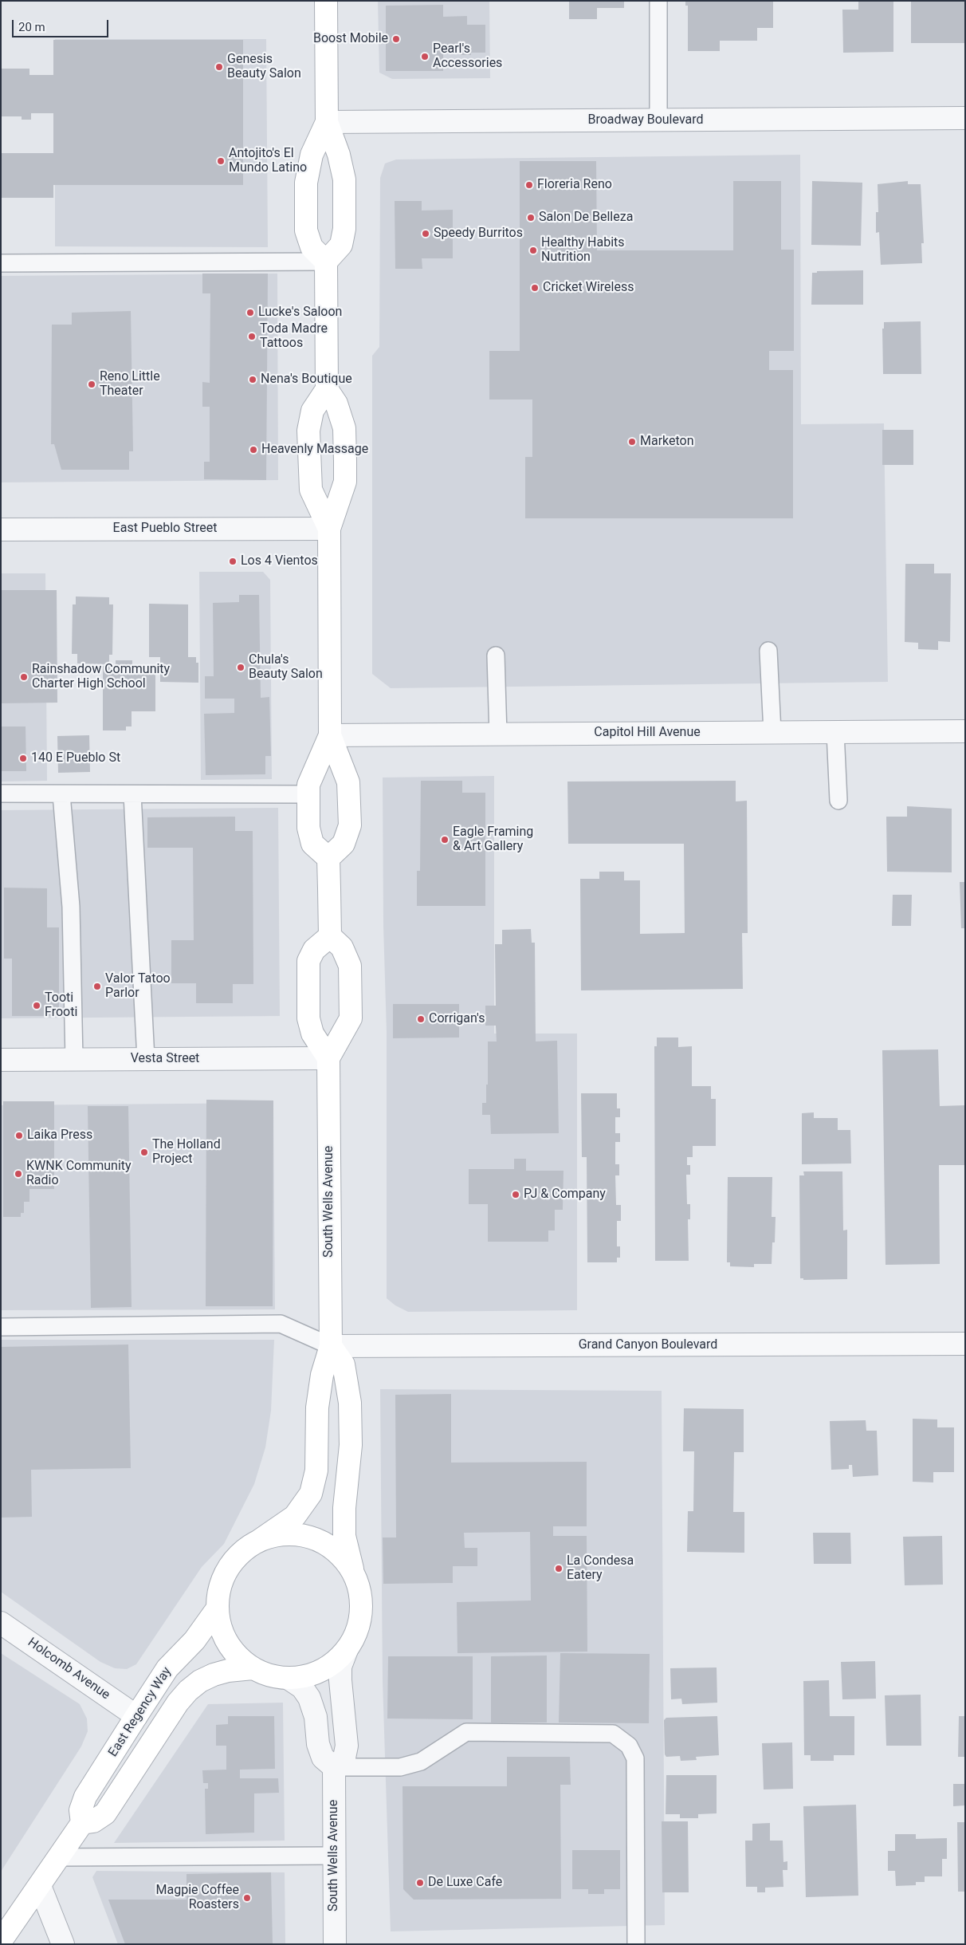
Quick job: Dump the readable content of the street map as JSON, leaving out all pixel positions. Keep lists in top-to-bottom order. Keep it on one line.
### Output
{"streets":{"main road":["South Wells Avenue","East Regency Way"],"street":["Broadway Boulevard","East Pueblo Street","Capitol Hill Avenue","Vesta Street","Grand Canyon Boulevard","Holcomb Avenue"]},"crossings":[["Vesta Street","South Wells Avenue"],["South Wells Avenue","Grand Canyon Boulevard"],["South Wells Avenue","East Regency Way"],["Holcomb Avenue","East Regency Way"]],"places":["Boost Mobile","Pearl's Accessories","Genesis Beauty Salon","Antojito's El Mundo Latino","Floreria Reno","Salon De Belleza","Speedy Burritos","Healthy Habits Nutrition","Cricket Wireless","Lucke's Saloon","Toda Madre Tattoos","Nena's Boutique","Reno Little Theater","Marketon","Heavenly Massage","Los 4 Vientos","Chula's Beauty Salon","Rainshadow Community Charter High School","140 E Pueblo St","Eagle Framing & Art Gallery","Valor Tatoo Parlor","Tooti Frooti","Corrigan's","Laika Press","The Holland Project","KWNK Community Radio","PJ & Company","La Condesa Eatery","De Luxe Cafe","Magpie Coffee Roasters"],"scale_bar":"20 m"}
